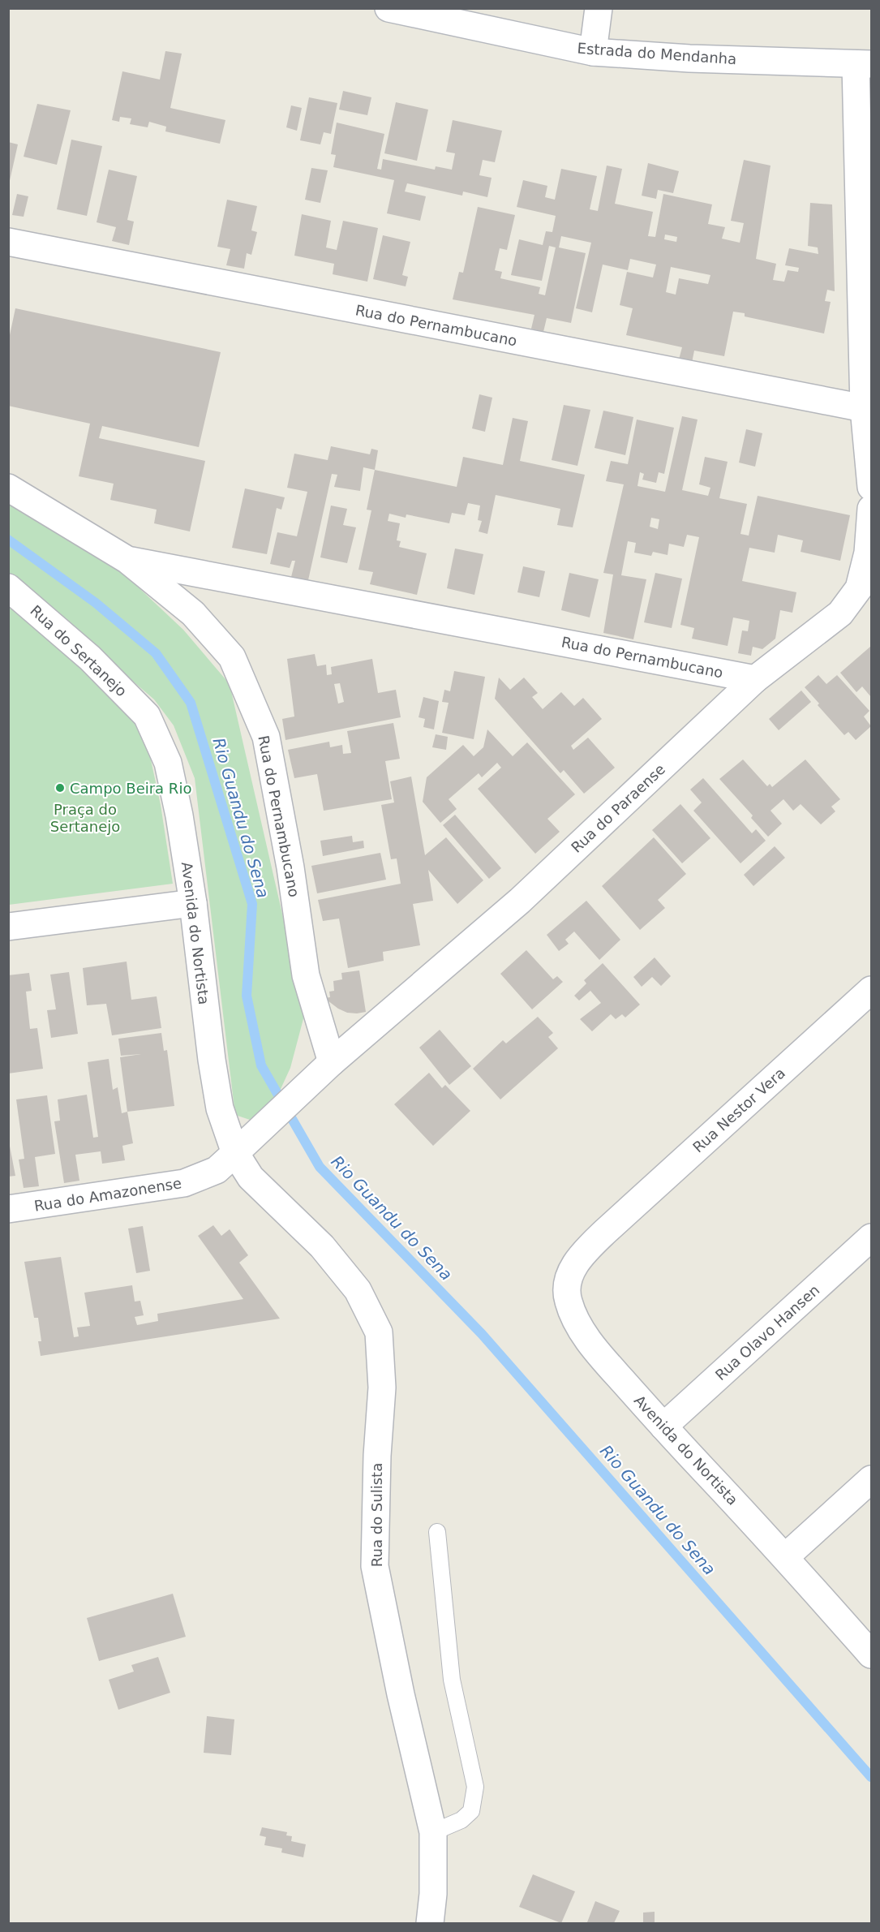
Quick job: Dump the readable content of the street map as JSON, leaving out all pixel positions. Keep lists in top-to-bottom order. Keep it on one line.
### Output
{"streets":{"street":["Estrada do Mendanha","Rua do Pernambucano","Rua do Sertanejo","Rua do Paraense","Avenida do Nortista","Rua Nestor Vera","Rua do Amazonense","Rua Olavo Hansen","Rua do Sulista"]},"crossings":[["Rua do Pernambucano","Rua do Paraense"],["Rua do Sertanejo","Avenida do Nortista"],["Rua do Paraense","Rua do Amazonense"],["Avenida do Nortista","Rua Nestor Vera"],["Avenida do Nortista","Rua do Amazonense"],["Avenida do Nortista","Rua Olavo Hansen"],["Avenida do Nortista","Rua do Sulista"],["Rua do Amazonense","Rua do Sulista"]],"water":["Rio Guandu do Sena"],"parks":["Praça do Sertanejo"],"places":["Campo Beira Rio"]}
